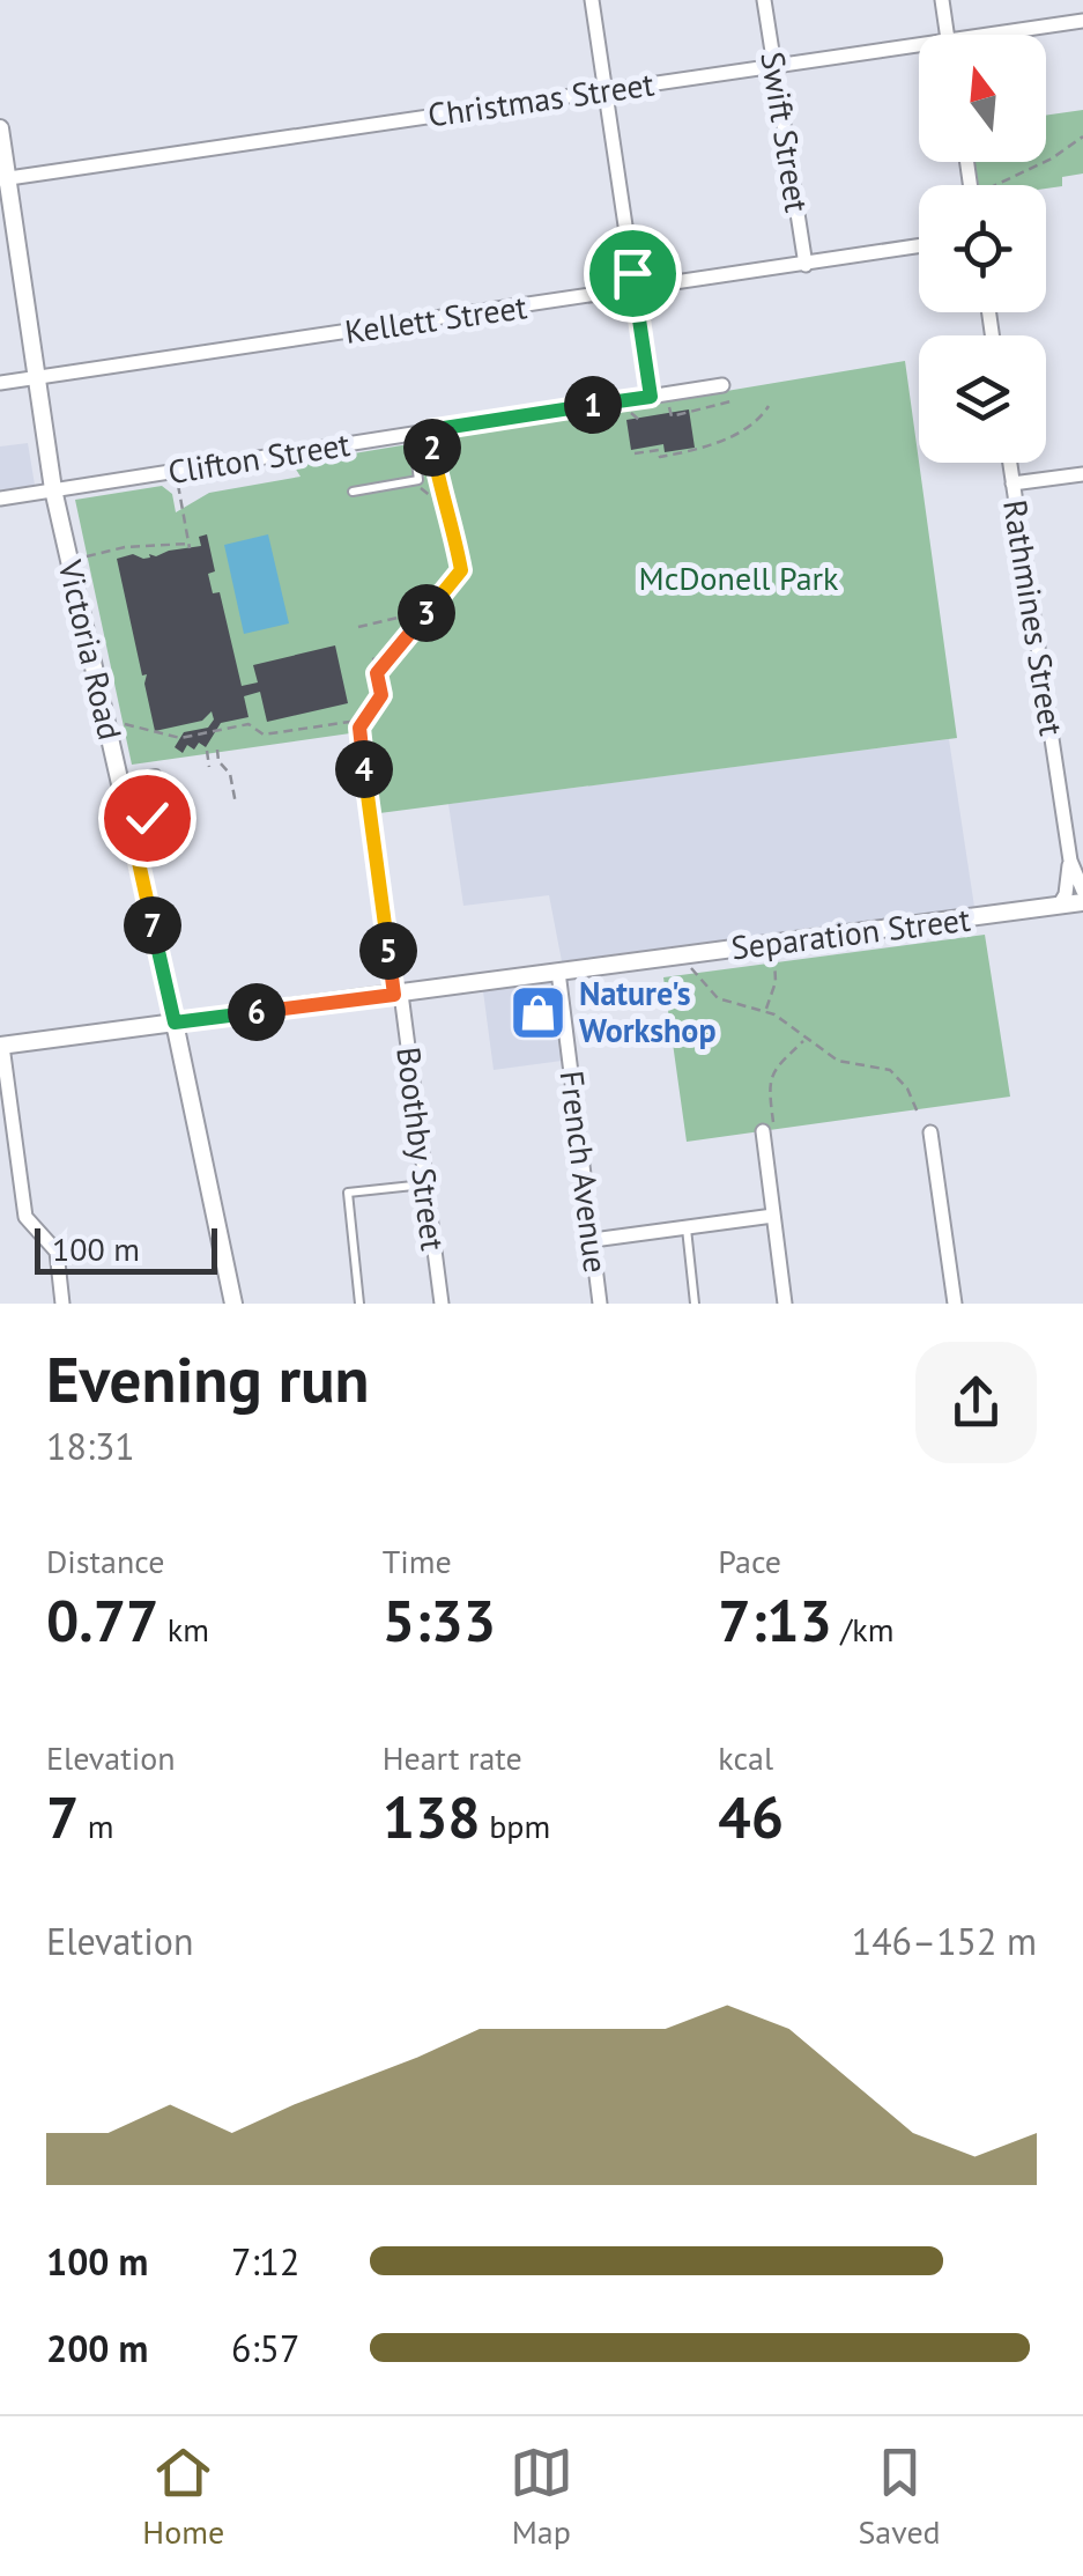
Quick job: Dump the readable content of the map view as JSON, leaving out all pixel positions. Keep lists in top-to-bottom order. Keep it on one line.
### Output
{"streets":{"street":["Christmas Street","Swift Street","Kellett Street","Clifton Street","Rathmines Street","Victoria Road","Separation Street","Boothby Street","French Avenue"]},"crossings":[["Christmas Street","Swift Street"],["Christmas Street","Victoria Road"],["Swift Street","Kellett Street"],["Kellett Street","Victoria Road"],["Clifton Street","Victoria Road"],["Rathmines Street","Separation Street"],["Victoria Road","Separation Street"],["Separation Street","Boothby Street"],["Separation Street","French Avenue"]],"parks":["McDonell Park"],"places":{"shop":["Nature's Workshop"]},"scale_bar":"100 m","north":"top","page":{"pins":["1","2","3","4","7","5","6"],"scale":"100 m","heading":["Evening run","18:31"],"stats":[["Distance","0.77 km"],["Time","5:33"],["Pace","7:13 /km"],["Elevation","7 m"],["Heart rate","138 bpm"],["kcal","46"]],"chart":["Elevation","146–152 m"],"list":[{"name":"100 m","note":"7:12"},{"name":"200 m","note":"6:57"}],"tabs":["Home","Map","Saved"]}}
